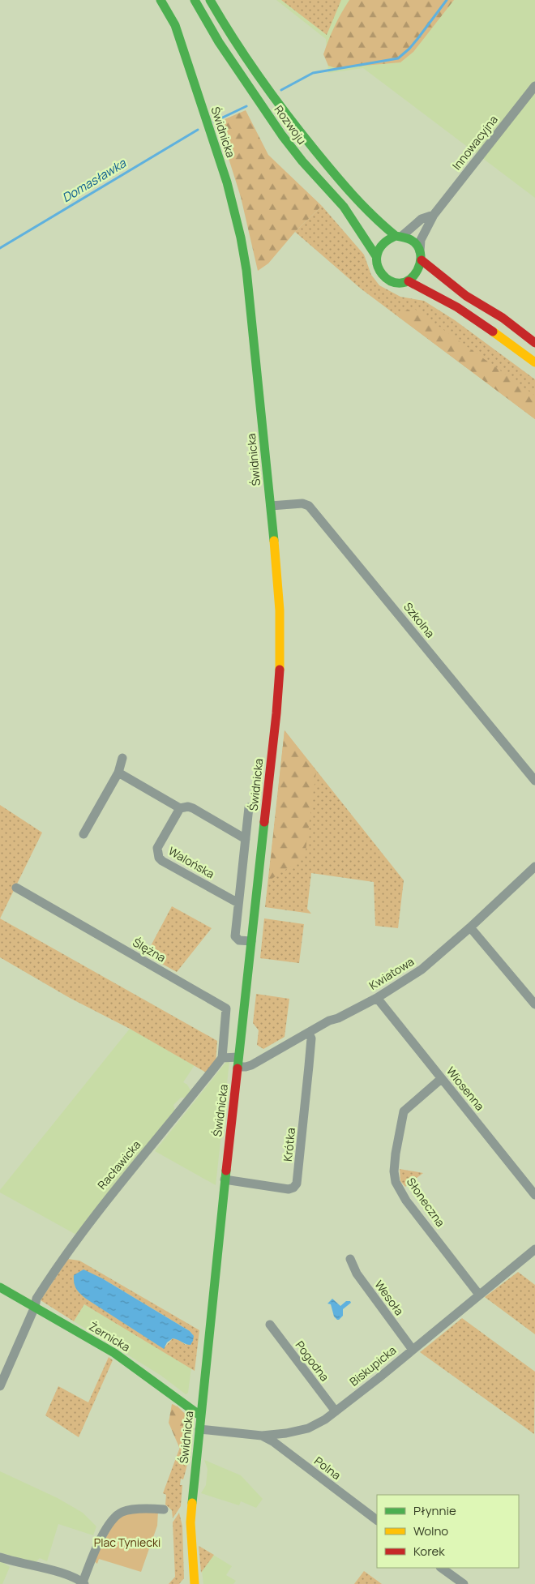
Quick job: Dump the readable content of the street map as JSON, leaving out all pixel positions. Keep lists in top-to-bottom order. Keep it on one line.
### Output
{"streets":{"street":["Rozwoju","Świdnicka","Innowacyjna","Szkolna","Walońska","Ślężna","Kwiatowa","Wiosenna","Krótka","Racławicka","Słoneczna","Wesoła","Żernicka","Pogodna","Biskupicka","Polna"]},"crossings":[["Rozwoju","Innowacyjna"],["Świdnicka","Szkolna"],["Świdnicka","Kwiatowa"],["Świdnicka","Krótka"],["Świdnicka","Żernicka"],["Świdnicka","Biskupicka"],["Ślężna","Racławicka"],["Kwiatowa","Wiosenna"],["Kwiatowa","Krótka"],["Wiosenna","Słoneczna"],["Racławicka","Żernicka"],["Słoneczna","Biskupicka"],["Wesoła","Biskupicka"],["Pogodna","Biskupicka"],["Biskupicka","Polna"]],"water":["Domasławka"],"parks":["Plac Tyniecki"],"legend":["Płynnie","Wolno","Korek"]}
